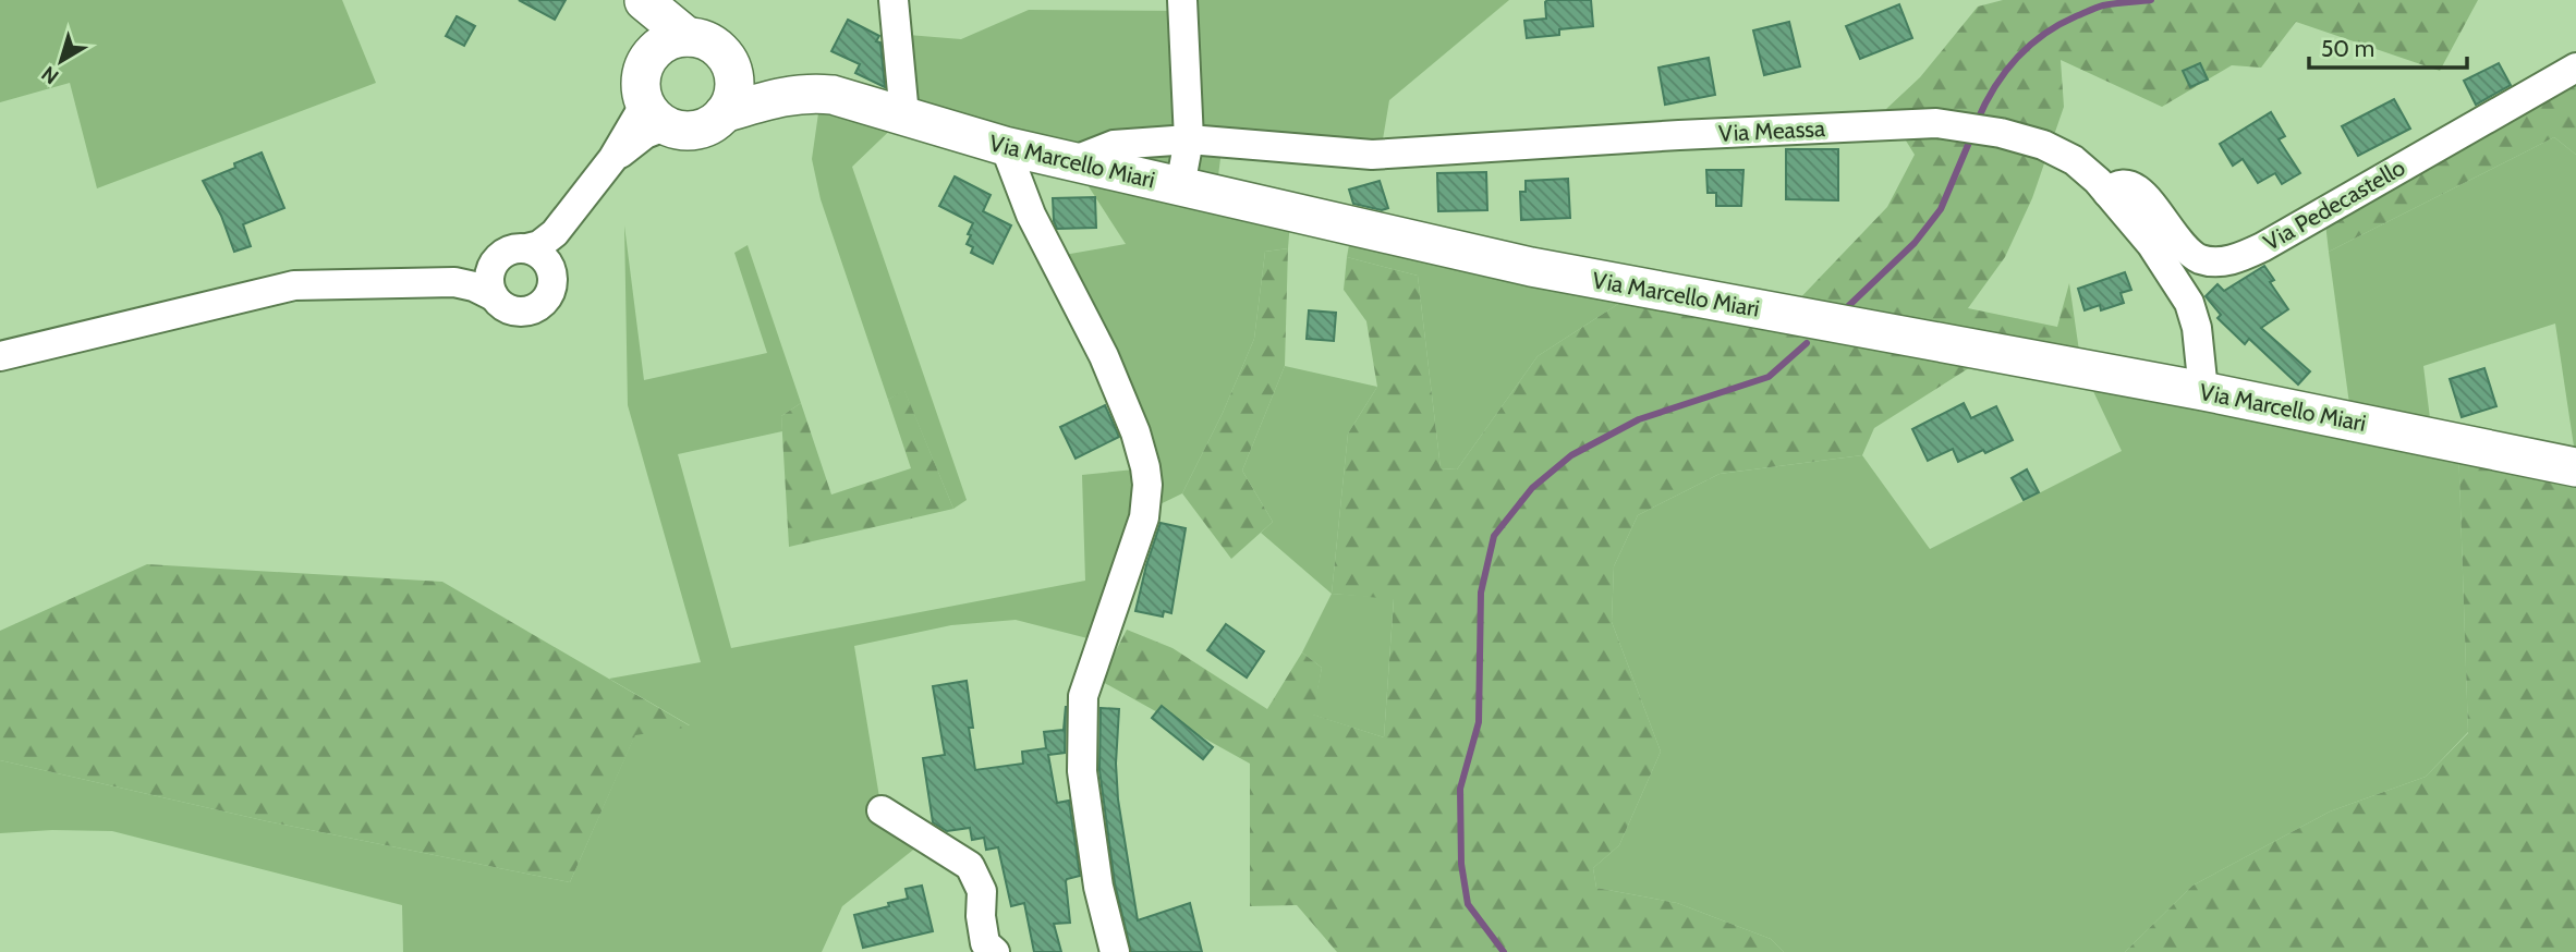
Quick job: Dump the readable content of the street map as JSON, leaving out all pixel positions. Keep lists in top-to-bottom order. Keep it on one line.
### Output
{"streets":{"main road":["Via Marcello Miari"],"street":["Via Meassa","Via Pedecastello"]},"crossings":[["Via Meassa","Via Marcello Miari"],["Via Meassa","Via Pedecastello"]],"scale_bar":"50 m","north":"bottom left"}
